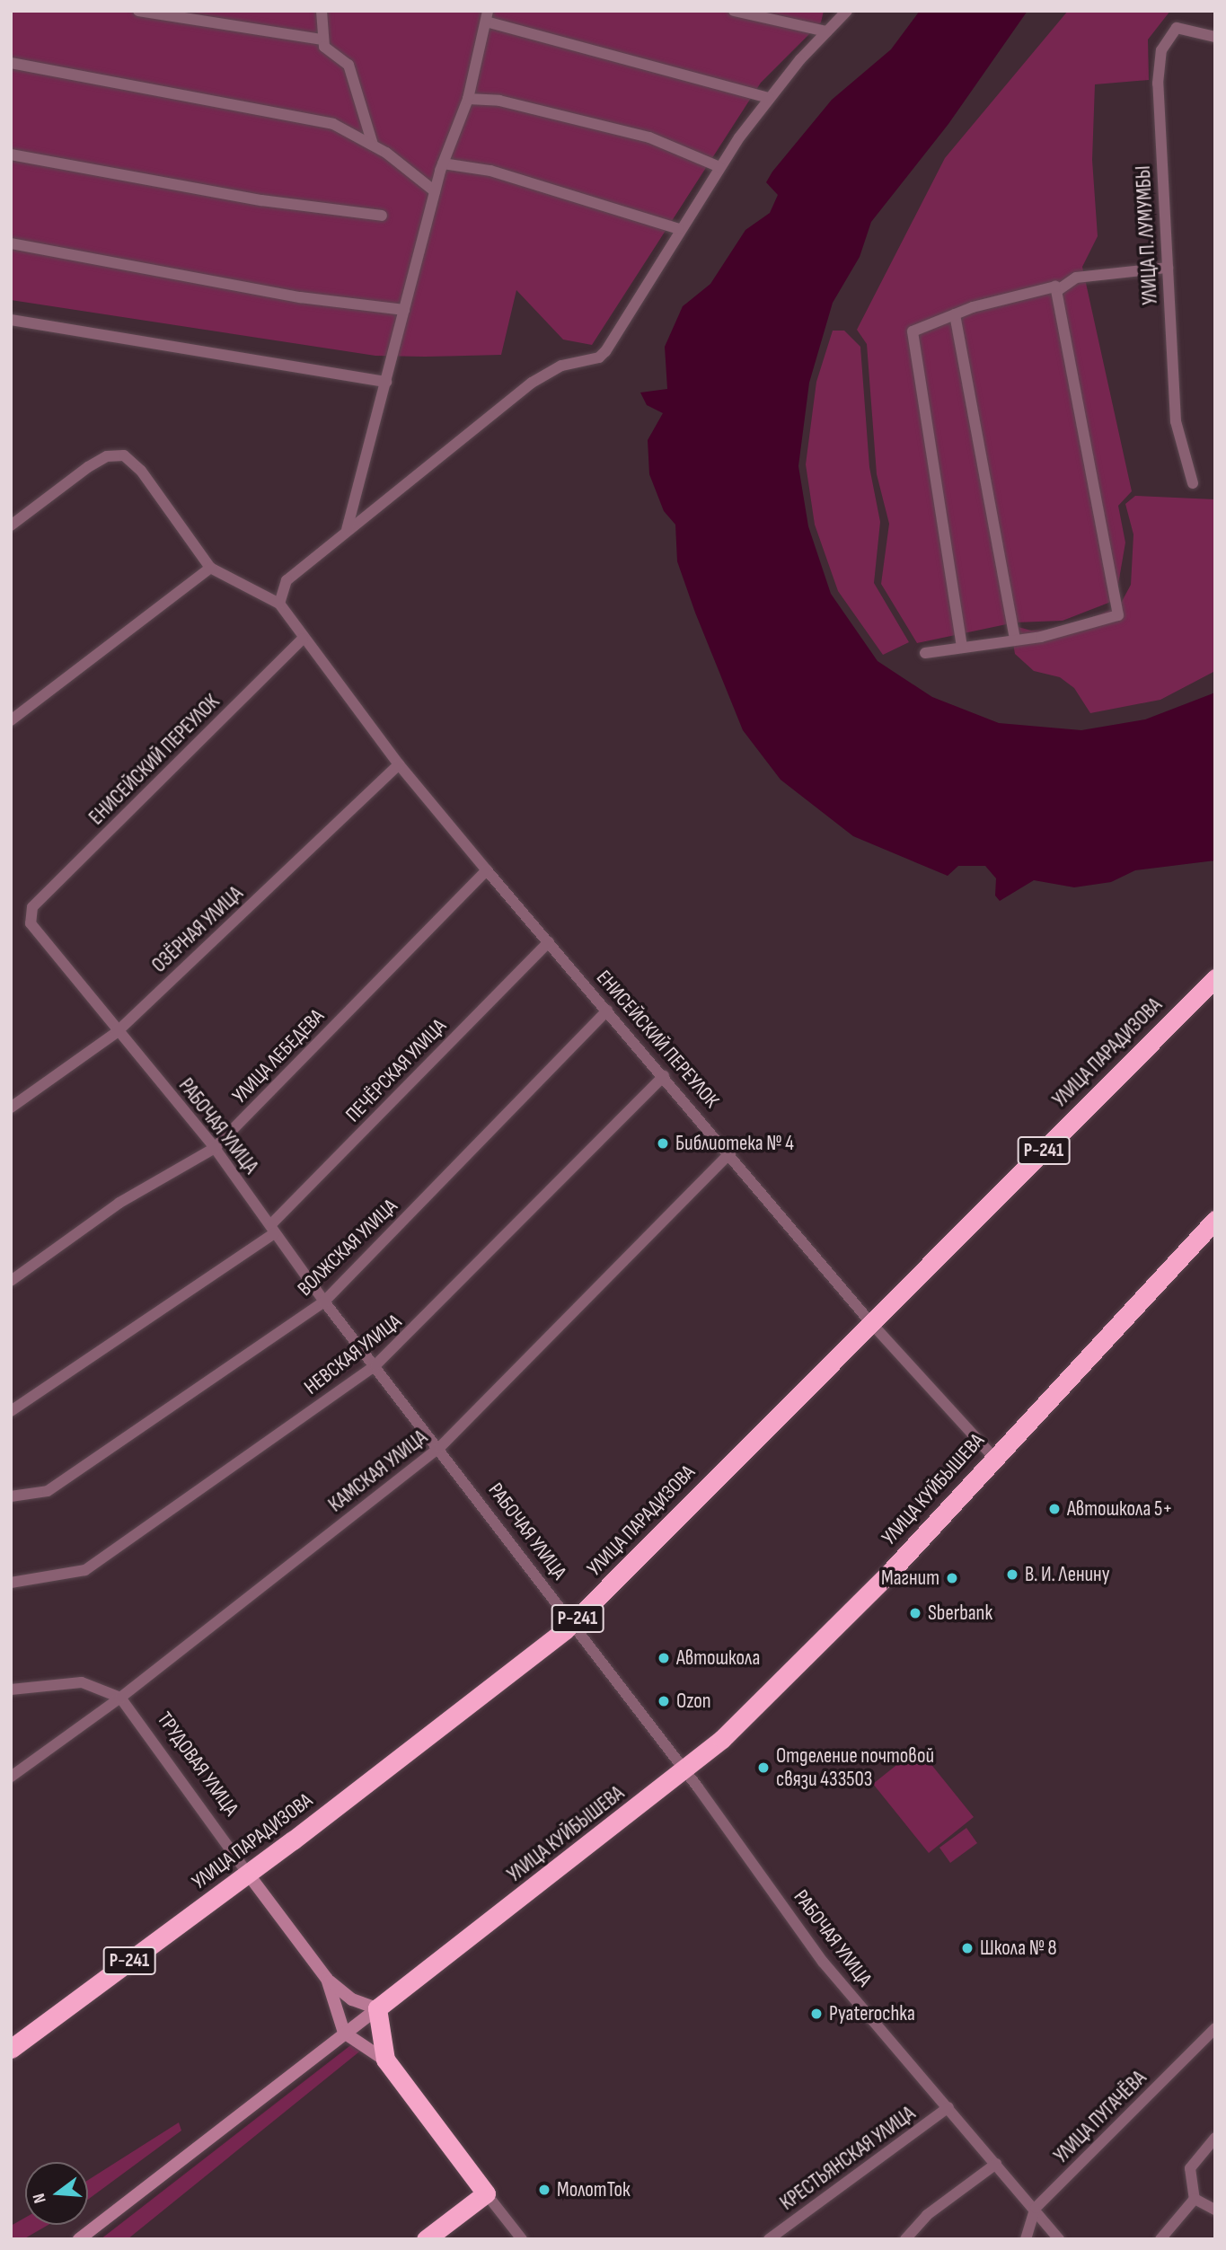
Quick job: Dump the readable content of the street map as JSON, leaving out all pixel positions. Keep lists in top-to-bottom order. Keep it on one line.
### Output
{"streets":{"highway":["УЛИЦА ПАРАДИЗОВА","Р-241","УЛИЦА КУЙБЫШЕВА"],"main road":["ТРУДОВАЯ УЛИЦА"],"street":["УЛИЦА П. ЛУМУМБЫ","ЕНИСЕЙСКИЙ ПЕРЕУЛОК","ОЗЁРНАЯ УЛИЦА","УЛИЦА ЛЕБЕДЕВА","ПЕЧЁРСКАЯ УЛИЦА","РАБОЧАЯ УЛИЦА","ВОЛЖСКАЯ УЛИЦА","НЕВСКАЯ УЛИЦА","КАМСКАЯ УЛИЦА","УЛИЦА ПУГАЧЁВА","КРЕСТЬЯНСКАЯ УЛИЦА"]},"crossings":[["ЕНИСЕЙСКИЙ ПЕРЕУЛОК","ОЗЁРНАЯ УЛИЦА"],["ЕНИСЕЙСКИЙ ПЕРЕУЛОК","УЛИЦА ПАРАДИЗОВА"],["ЕНИСЕЙСКИЙ ПЕРЕУЛОК","УЛИЦА ЛЕБЕДЕВА"],["ЕНИСЕЙСКИЙ ПЕРЕУЛОК","ПЕЧЁРСКАЯ УЛИЦА"],["ЕНИСЕЙСКИЙ ПЕРЕУЛОК","РАБОЧАЯ УЛИЦА"],["ЕНИСЕЙСКИЙ ПЕРЕУЛОК","ВОЛЖСКАЯ УЛИЦА"],["ЕНИСЕЙСКИЙ ПЕРЕУЛОК","НЕВСКАЯ УЛИЦА"],["ЕНИСЕЙСКИЙ ПЕРЕУЛОК","КАМСКАЯ УЛИЦА"],["ЕНИСЕЙСКИЙ ПЕРЕУЛОК","УЛИЦА КУЙБЫШЕВА"],["ОЗЁРНАЯ УЛИЦА","РАБОЧАЯ УЛИЦА"],["УЛИЦА ПАРАДИЗОВА","РАБОЧАЯ УЛИЦА"],["УЛИЦА ПАРАДИЗОВА","ТРУДОВАЯ УЛИЦА"],["УЛИЦА ЛЕБЕДЕВА","РАБОЧАЯ УЛИЦА"],["ПЕЧЁРСКАЯ УЛИЦА","РАБОЧАЯ УЛИЦА"],["РАБОЧАЯ УЛИЦА","ВОЛЖСКАЯ УЛИЦА"],["РАБОЧАЯ УЛИЦА","НЕВСКАЯ УЛИЦА"],["РАБОЧАЯ УЛИЦА","КАМСКАЯ УЛИЦА"],["РАБОЧАЯ УЛИЦА","УЛИЦА КУЙБЫШЕВА"],["РАБОЧАЯ УЛИЦА","УЛИЦА ПУГАЧЁВА"],["РАБОЧАЯ УЛИЦА","КРЕСТЬЯНСКАЯ УЛИЦА"],["КАМСКАЯ УЛИЦА","ТРУДОВАЯ УЛИЦА"]],"places":["Библиотека № 4","Автошкола 5+","В. И. Ленину","Магнит","Sberbank","Автошкола","Ozon","Отделение почтовой связи 433503","Школа № 8","Pyaterochka","МолотТок"],"north":"left"}
